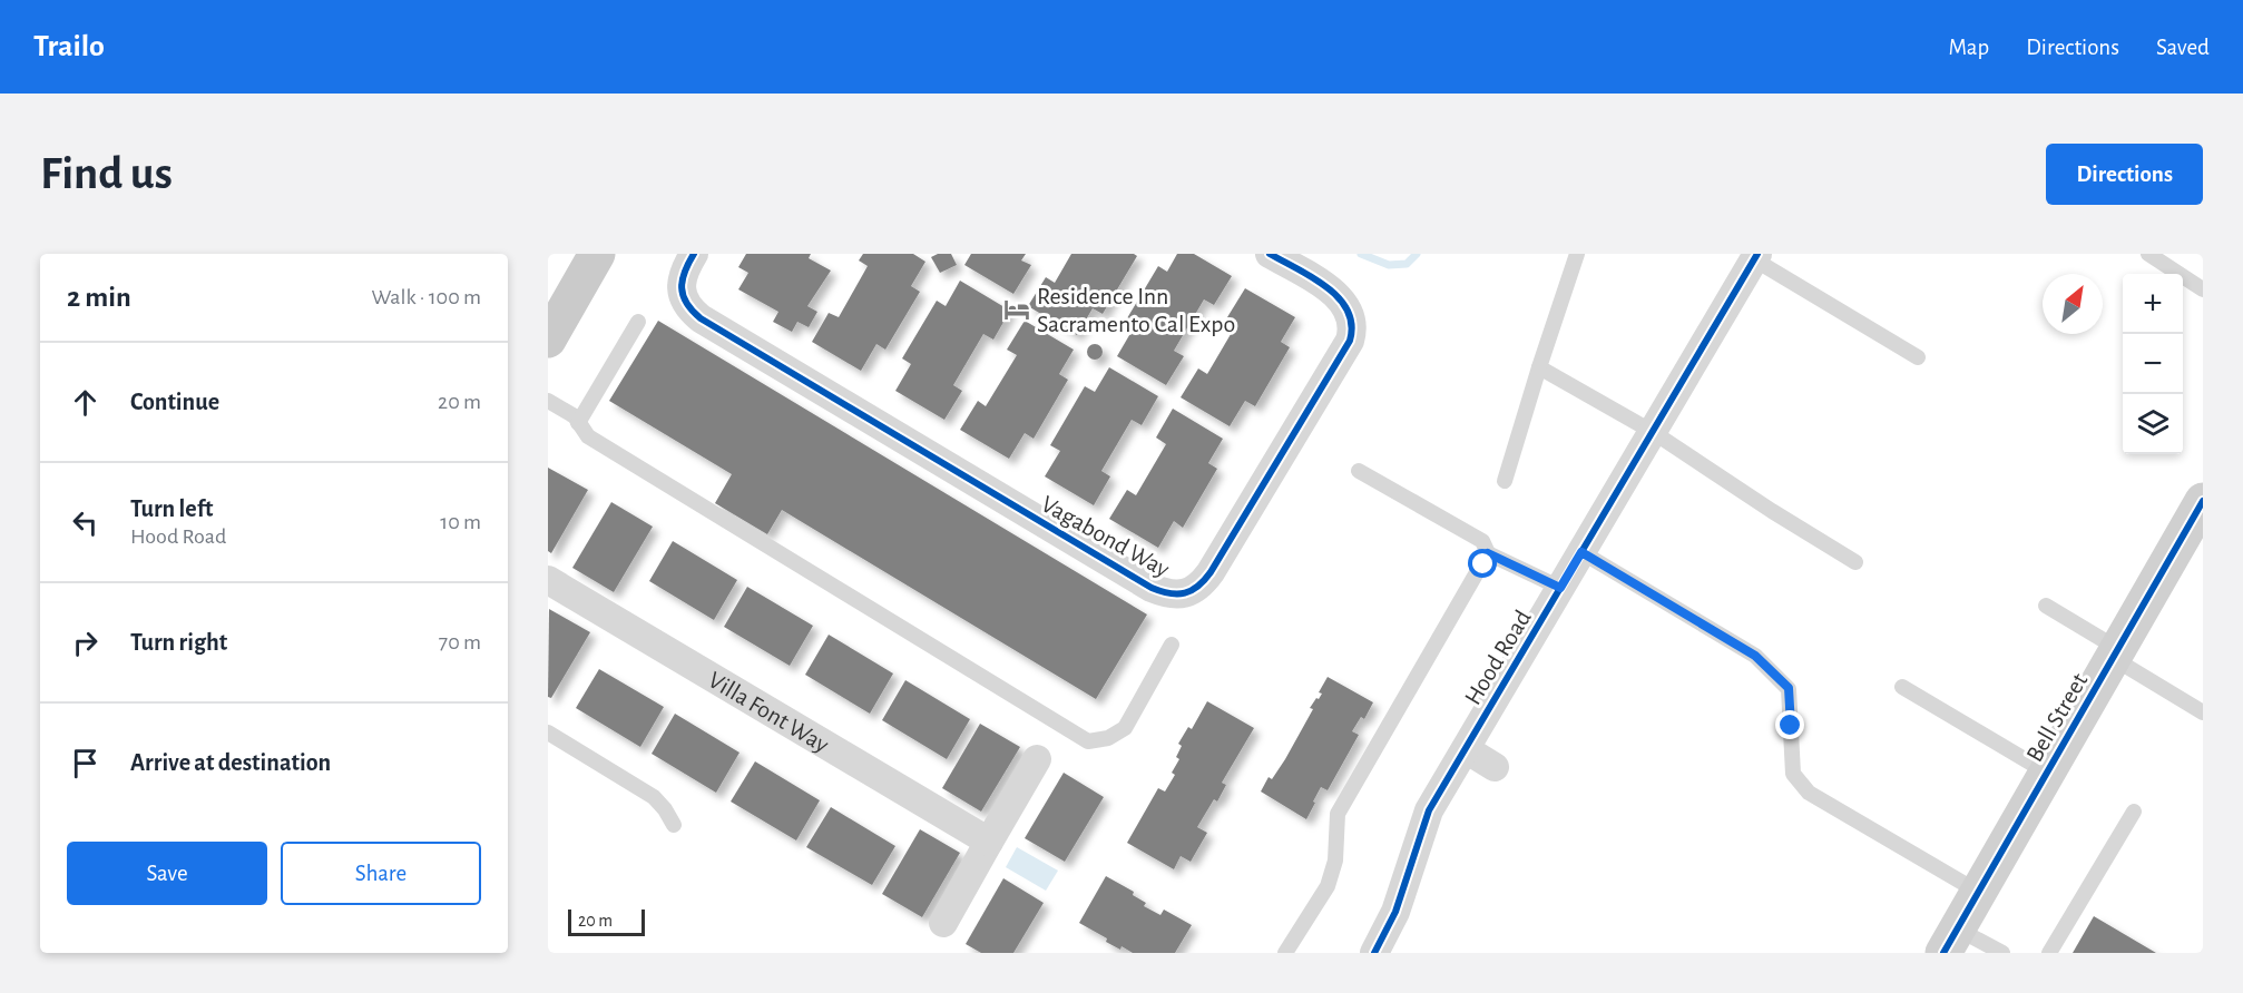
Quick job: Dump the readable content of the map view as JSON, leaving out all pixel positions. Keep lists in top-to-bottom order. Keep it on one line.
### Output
{"streets":{"street":["Vagabond Way","Hood Road","Villa Font Way","Bell Street"]},"places":{"hotel":["Residence Inn Sacramento Cal Expo"]},"scale_bar":"20 m","north":"top right","page":{"header":"Trailo","nav":["Map","Directions","Saved"],"buttons":["Directions",["Save","Share"]],"title":"Find us","heading":["2 min","Walk · 100 m"],"map_buttons":["+","−"],"list":[["Continue","20 m"],["Turn left","Hood Road","10 m"],["Turn right","70 m"],"Arrive at destination"],"scale":"20 m"}}
